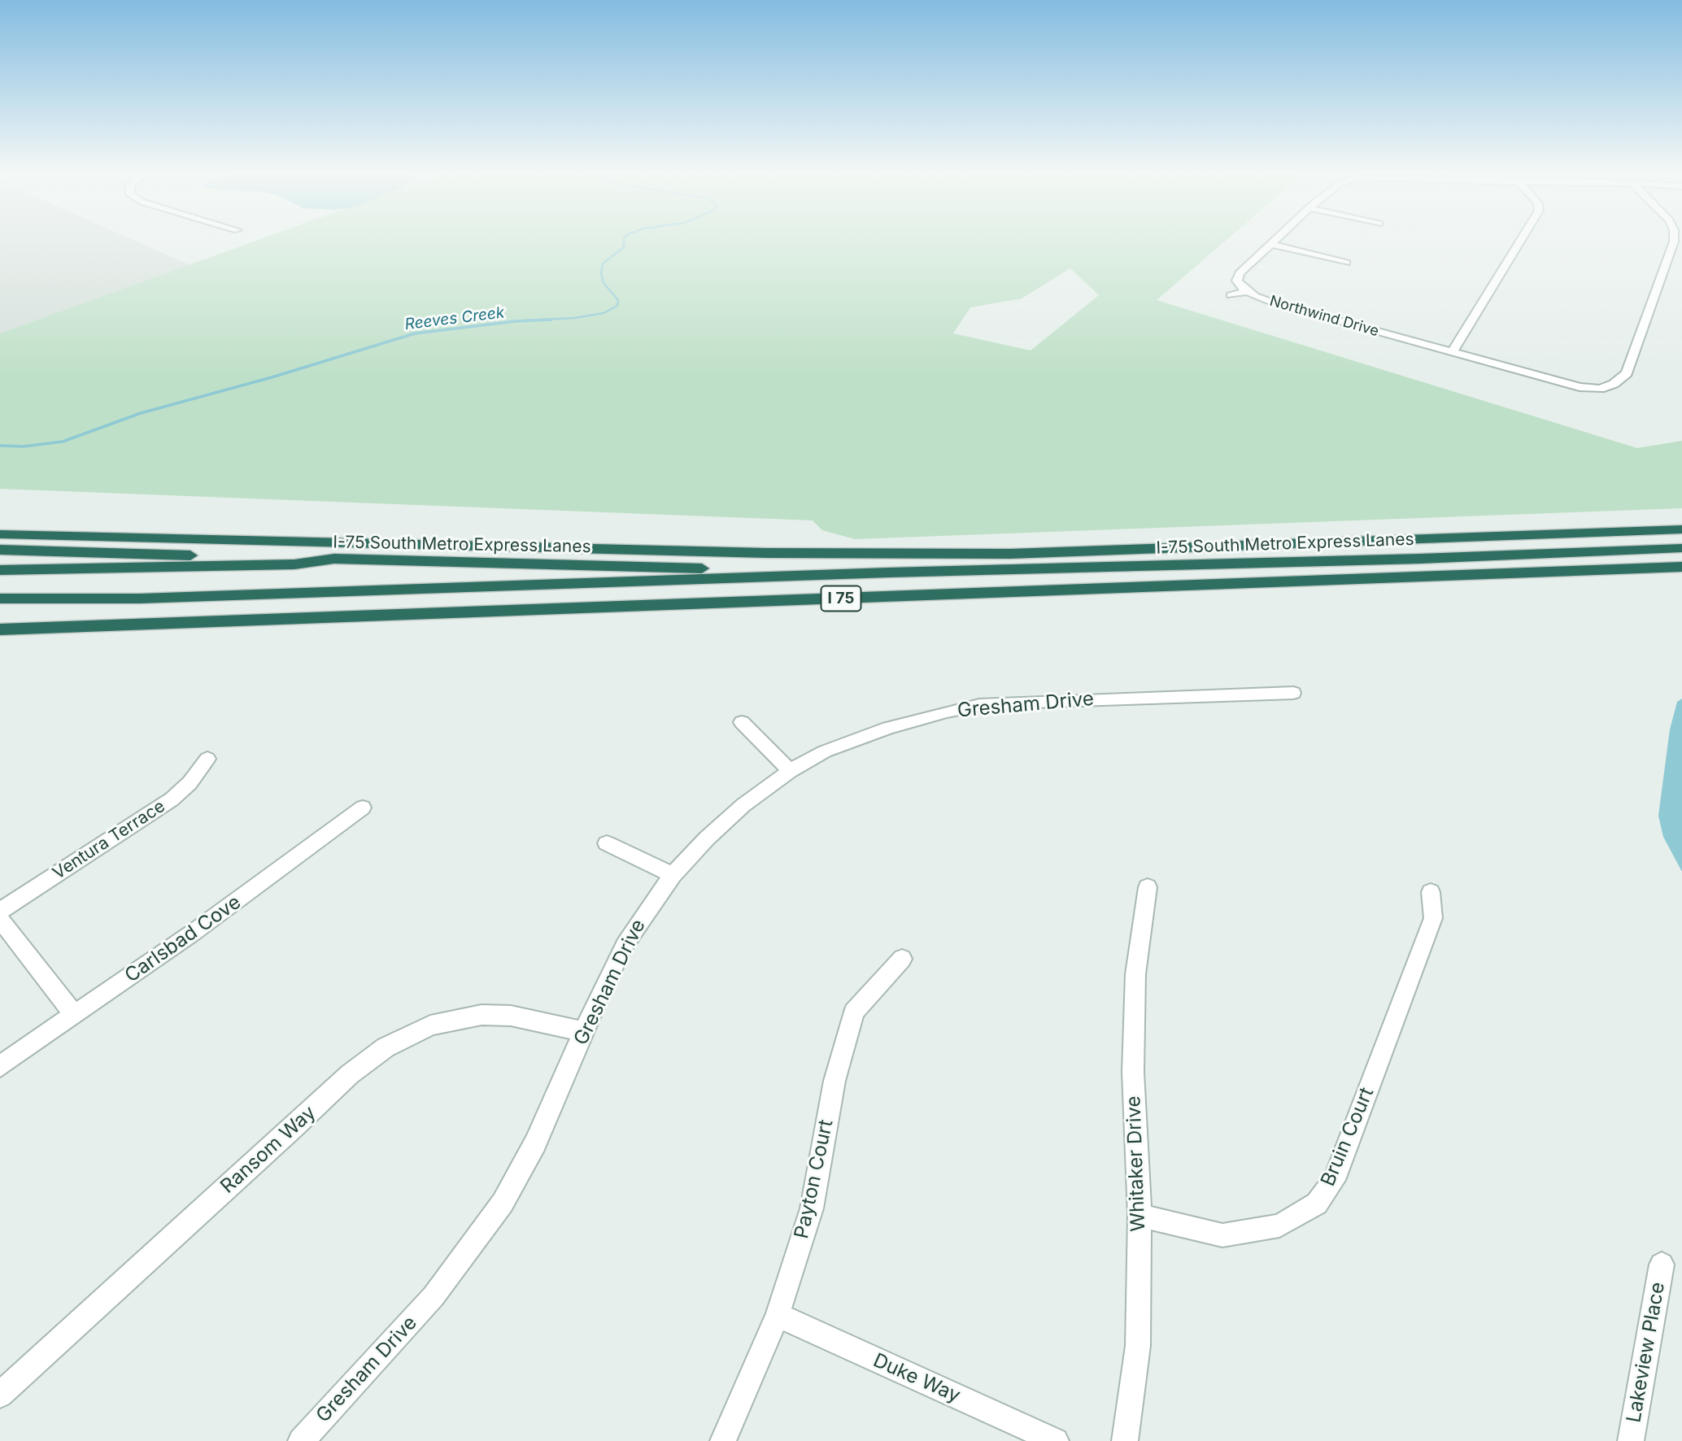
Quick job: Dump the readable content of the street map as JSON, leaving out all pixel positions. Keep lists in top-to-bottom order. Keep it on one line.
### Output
{"streets":{"highway":["I-75 South Metro Express Lanes","I 75"],"street":["Northwind Drive","Gresham Drive","Ventura Terrace","Carlsbad Cove","Bruin Court","Ransom Way","Whitaker Drive","Payton Court","Lakeview Place","Duke Way"]},"crossings":[["Gresham Drive","Ransom Way"],["Bruin Court","Whitaker Drive"],["Payton Court","Duke Way"]],"water":["Reeves Creek"]}
